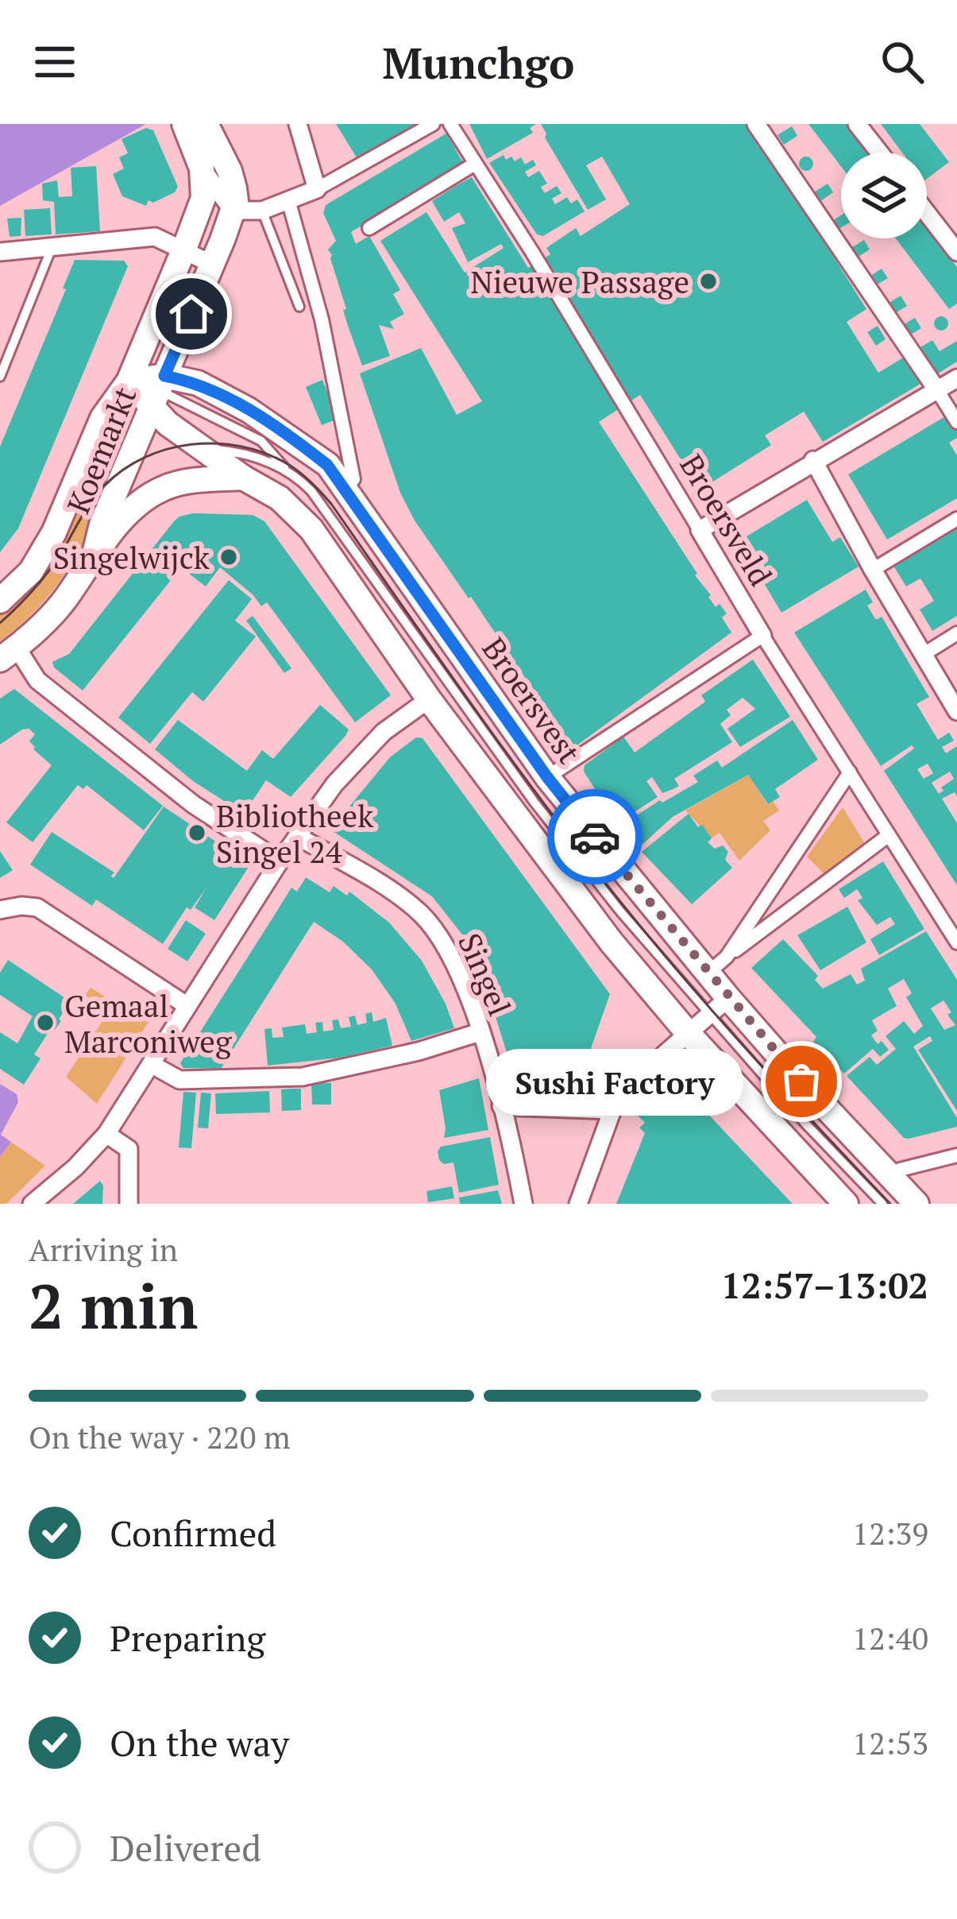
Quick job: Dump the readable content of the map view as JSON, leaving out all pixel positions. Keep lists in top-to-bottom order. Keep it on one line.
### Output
{"streets":{"main road":["Koemarkt","Broersvest"],"street":["Broersveld","Singel"]},"crossings":[["Koemarkt","Broersvest"]],"places":["Nieuwe Passage","Singelwijck","Bibliotheek Singel 24","Gemaal Marconiweg","Sushi Factory"],"page":{"header":"Munchgo","bubble":"Sushi Factory","heading":["2 min","Arriving in","12:57–13:02"],"bar":"On the way · 220 m","list":[["Confirmed","12:39"],["Preparing","12:40"],["On the way","12:53"],"Delivered"]}}
